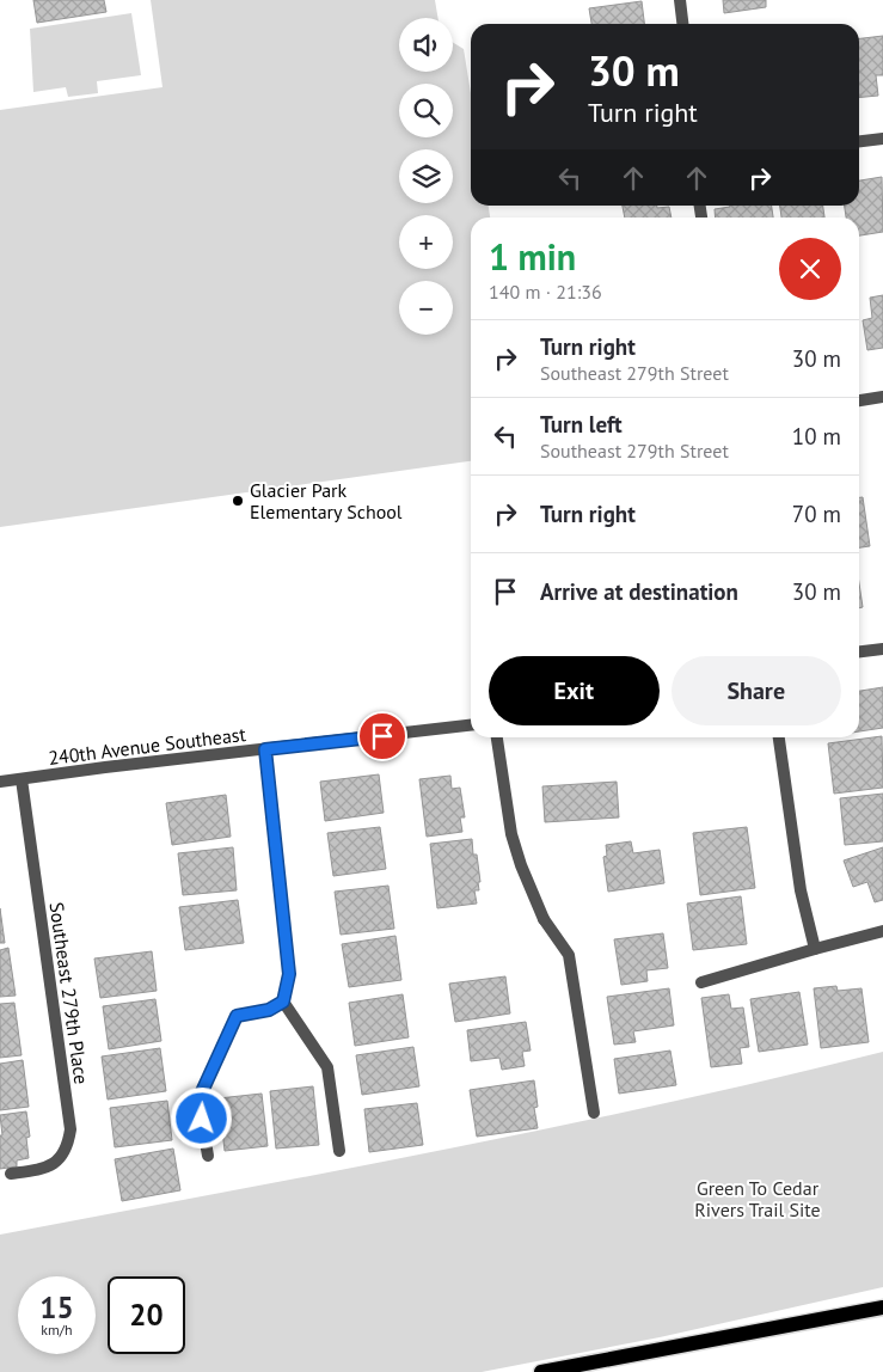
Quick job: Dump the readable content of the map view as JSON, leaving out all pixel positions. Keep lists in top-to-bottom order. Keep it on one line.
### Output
{"streets":{"street":["240th Avenue Southeast","Southeast 279th Place"]},"crossings":[["240th Avenue Southeast","Southeast 279th Place"]],"parks":["Green To Cedar Rivers Trail Site"],"places":["Glacier Park Elementary School"],"page":{"map_buttons":["+","−"],"turn":["30 m","Turn right"],"heading":["1 min","140 m · 21:36"],"list":[{"name":"Turn right","note":"Southeast 279th Street","value":"30 m"},{"name":"Turn left","note":"Southeast 279th Street","value":"10 m"},{"name":"Turn right","value":"70 m"},{"name":"Arrive at destination","value":"30 m"}],"buttons":["Exit","Share"],"speed":"15 km/h","limit":"20"}}
